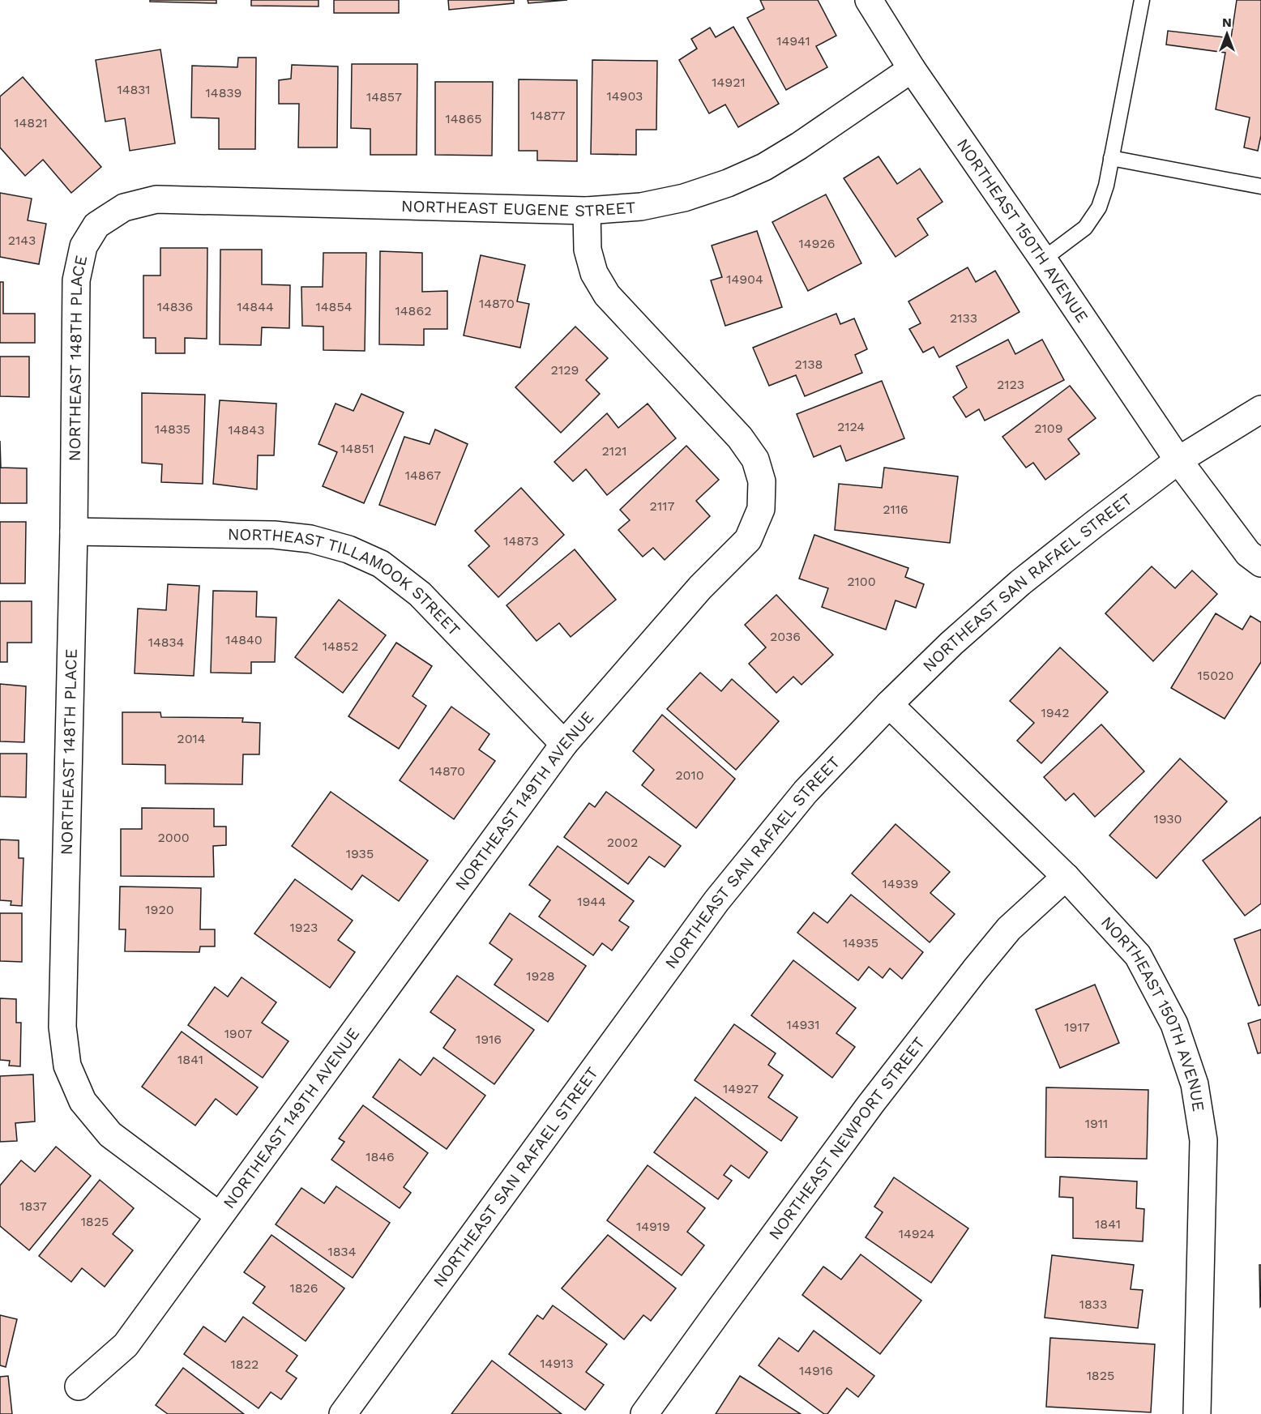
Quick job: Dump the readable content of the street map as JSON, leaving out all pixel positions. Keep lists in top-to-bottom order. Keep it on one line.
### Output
{"streets":{"street":["NORTHEAST EUGENE STREET","NORTHEAST 150TH AVENUE","NORTHEAST 148TH PLACE","NORTHEAST SAN RAFAEL STREET","NORTHEAST TILLAMOOK STREET","NORTHEAST 149TH AVENUE","NORTHEAST NEWPORT STREET"]},"crossings":[["NORTHEAST EUGENE STREET","NORTHEAST 150TH AVENUE"],["NORTHEAST EUGENE STREET","NORTHEAST 148TH PLACE"],["NORTHEAST EUGENE STREET","NORTHEAST 149TH AVENUE"],["NORTHEAST 150TH AVENUE","NORTHEAST SAN RAFAEL STREET"],["NORTHEAST 150TH AVENUE","NORTHEAST NEWPORT STREET"],["NORTHEAST 148TH PLACE","NORTHEAST TILLAMOOK STREET"],["NORTHEAST 148TH PLACE","NORTHEAST 149TH AVENUE"],["NORTHEAST TILLAMOOK STREET","NORTHEAST 149TH AVENUE"]],"house_numbers":["14941","14921","14831","14839","14903","14857","14877","14865","14821","2143","14926","14904","14870","14836","14844","14854","14862","2133","2138","2129","2123","2124","2109","14835","14843","14851","2121","14867","2117","2116","14873","2100","2036","14840","14834","14852","15020","1942","2014","14870","2010","1930","2000","2002","1935","14939","1944","1920","1923","14935","1928","14931","1917","1907","1916","1841","14927","1911","1846","1837","1825","1841","14919","14924","1834","1826","1833","14913","1822","14916","1825"],"north":"top"}
